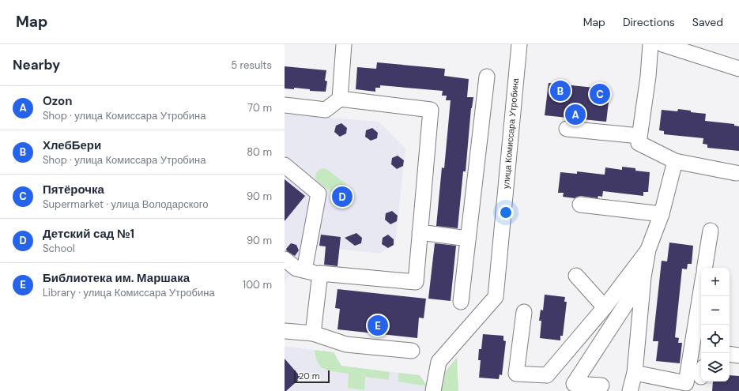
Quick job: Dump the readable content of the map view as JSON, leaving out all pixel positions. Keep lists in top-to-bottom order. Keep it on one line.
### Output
{"streets":{"street":["улица Комиссара Утробина"]},"scale_bar":"20 m","page":{"header":"Map","nav":["Map","Directions","Saved"],"heading":["Nearby","5 results"],"pins":["B","C","A","D","E"],"list":[{"mark":"A","name":"Ozon","note":"Shop · улица Комиссара Утробина","value":"70 m"},{"mark":"B","name":"ХлебБери","note":"Shop · улица Комиссара Утробина","value":"80 m"},{"mark":"C","name":"Пятёрочка","note":"Supermarket · улица Володарского","value":"90 m"},{"mark":"D","name":"Детский сад №1","note":"School","value":"90 m"},{"mark":"E","name":"Библиотека им. Маршака","note":"Library · улица Комиссара Утробина","value":"100 m"}],"map_buttons":["+","−"],"scale":"20 m"}}
